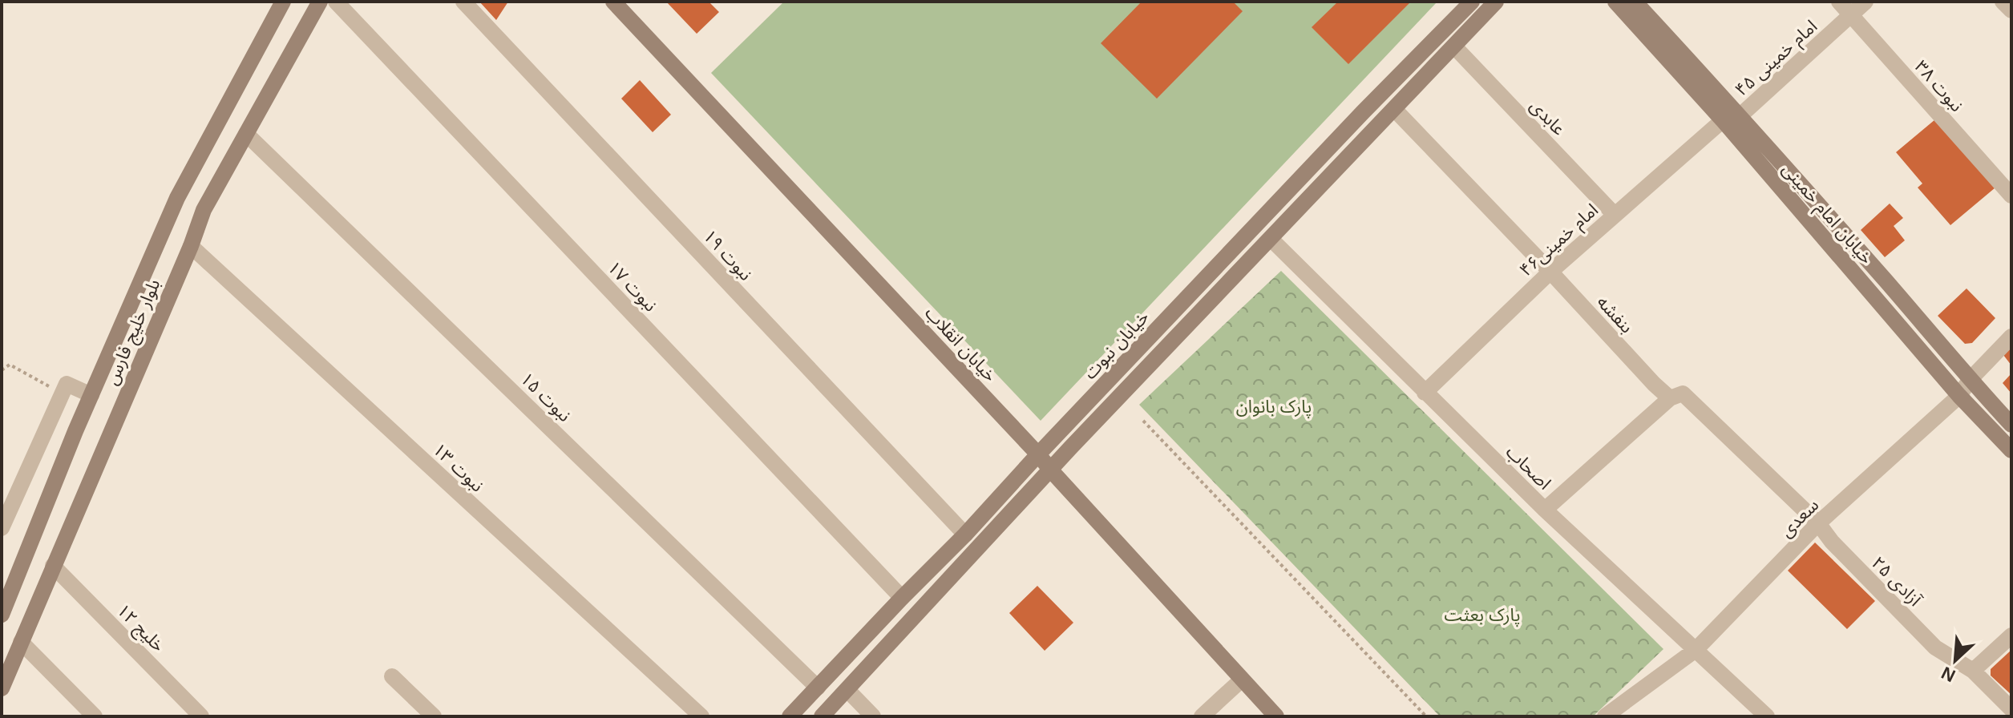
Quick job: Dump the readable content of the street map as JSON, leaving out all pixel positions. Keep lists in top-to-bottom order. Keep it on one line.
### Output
{"streets":{"main road":["خیابان امام خمینی","بلوار خلیج فارس","خیابان انقلاب","خیابان نبوت"],"street":["امام خمینی ۴۵","نبوت ۳۸","عابدی","امام خمینی۴۶","نبوت ۱۹","نبوت ۱۷","بنفشه","نبوت ۱۵","نبوت ۱۳","اصحاب","سعدی","آزادی ۲۵","خلیج ۱۲"]},"crossings":[["امام خمینی ۴۵","نبوت ۳۸"],["امام خمینی ۴۵","خیابان امام خمینی"],["عابدی","امام خمینی۴۶"],["خیابان امام خمینی","امام خمینی۴۶"],["خیابان امام خمینی","سعدی"],["امام خمینی۴۶","بنفشه"],["امام خمینی۴۶","اصحاب"],["نبوت ۱۹","خیابان نبوت"],["نبوت ۱۷","خیابان نبوت"],["بنفشه","سعدی"],["بنفشه","آزادی ۲۵"],["بلوار خلیج فارس","نبوت ۱۵"],["بلوار خلیج فارس","نبوت ۱۳"],["بلوار خلیج فارس","خلیج ۱۲"],["خیابان انقلاب","خیابان نبوت"],["خیابان نبوت","نبوت ۱۵"],["اصحاب","سعدی"],["سعدی","آزادی ۲۵"]],"parks":["پارک بانوان","پارک بعثت"],"north":"bottom left"}
